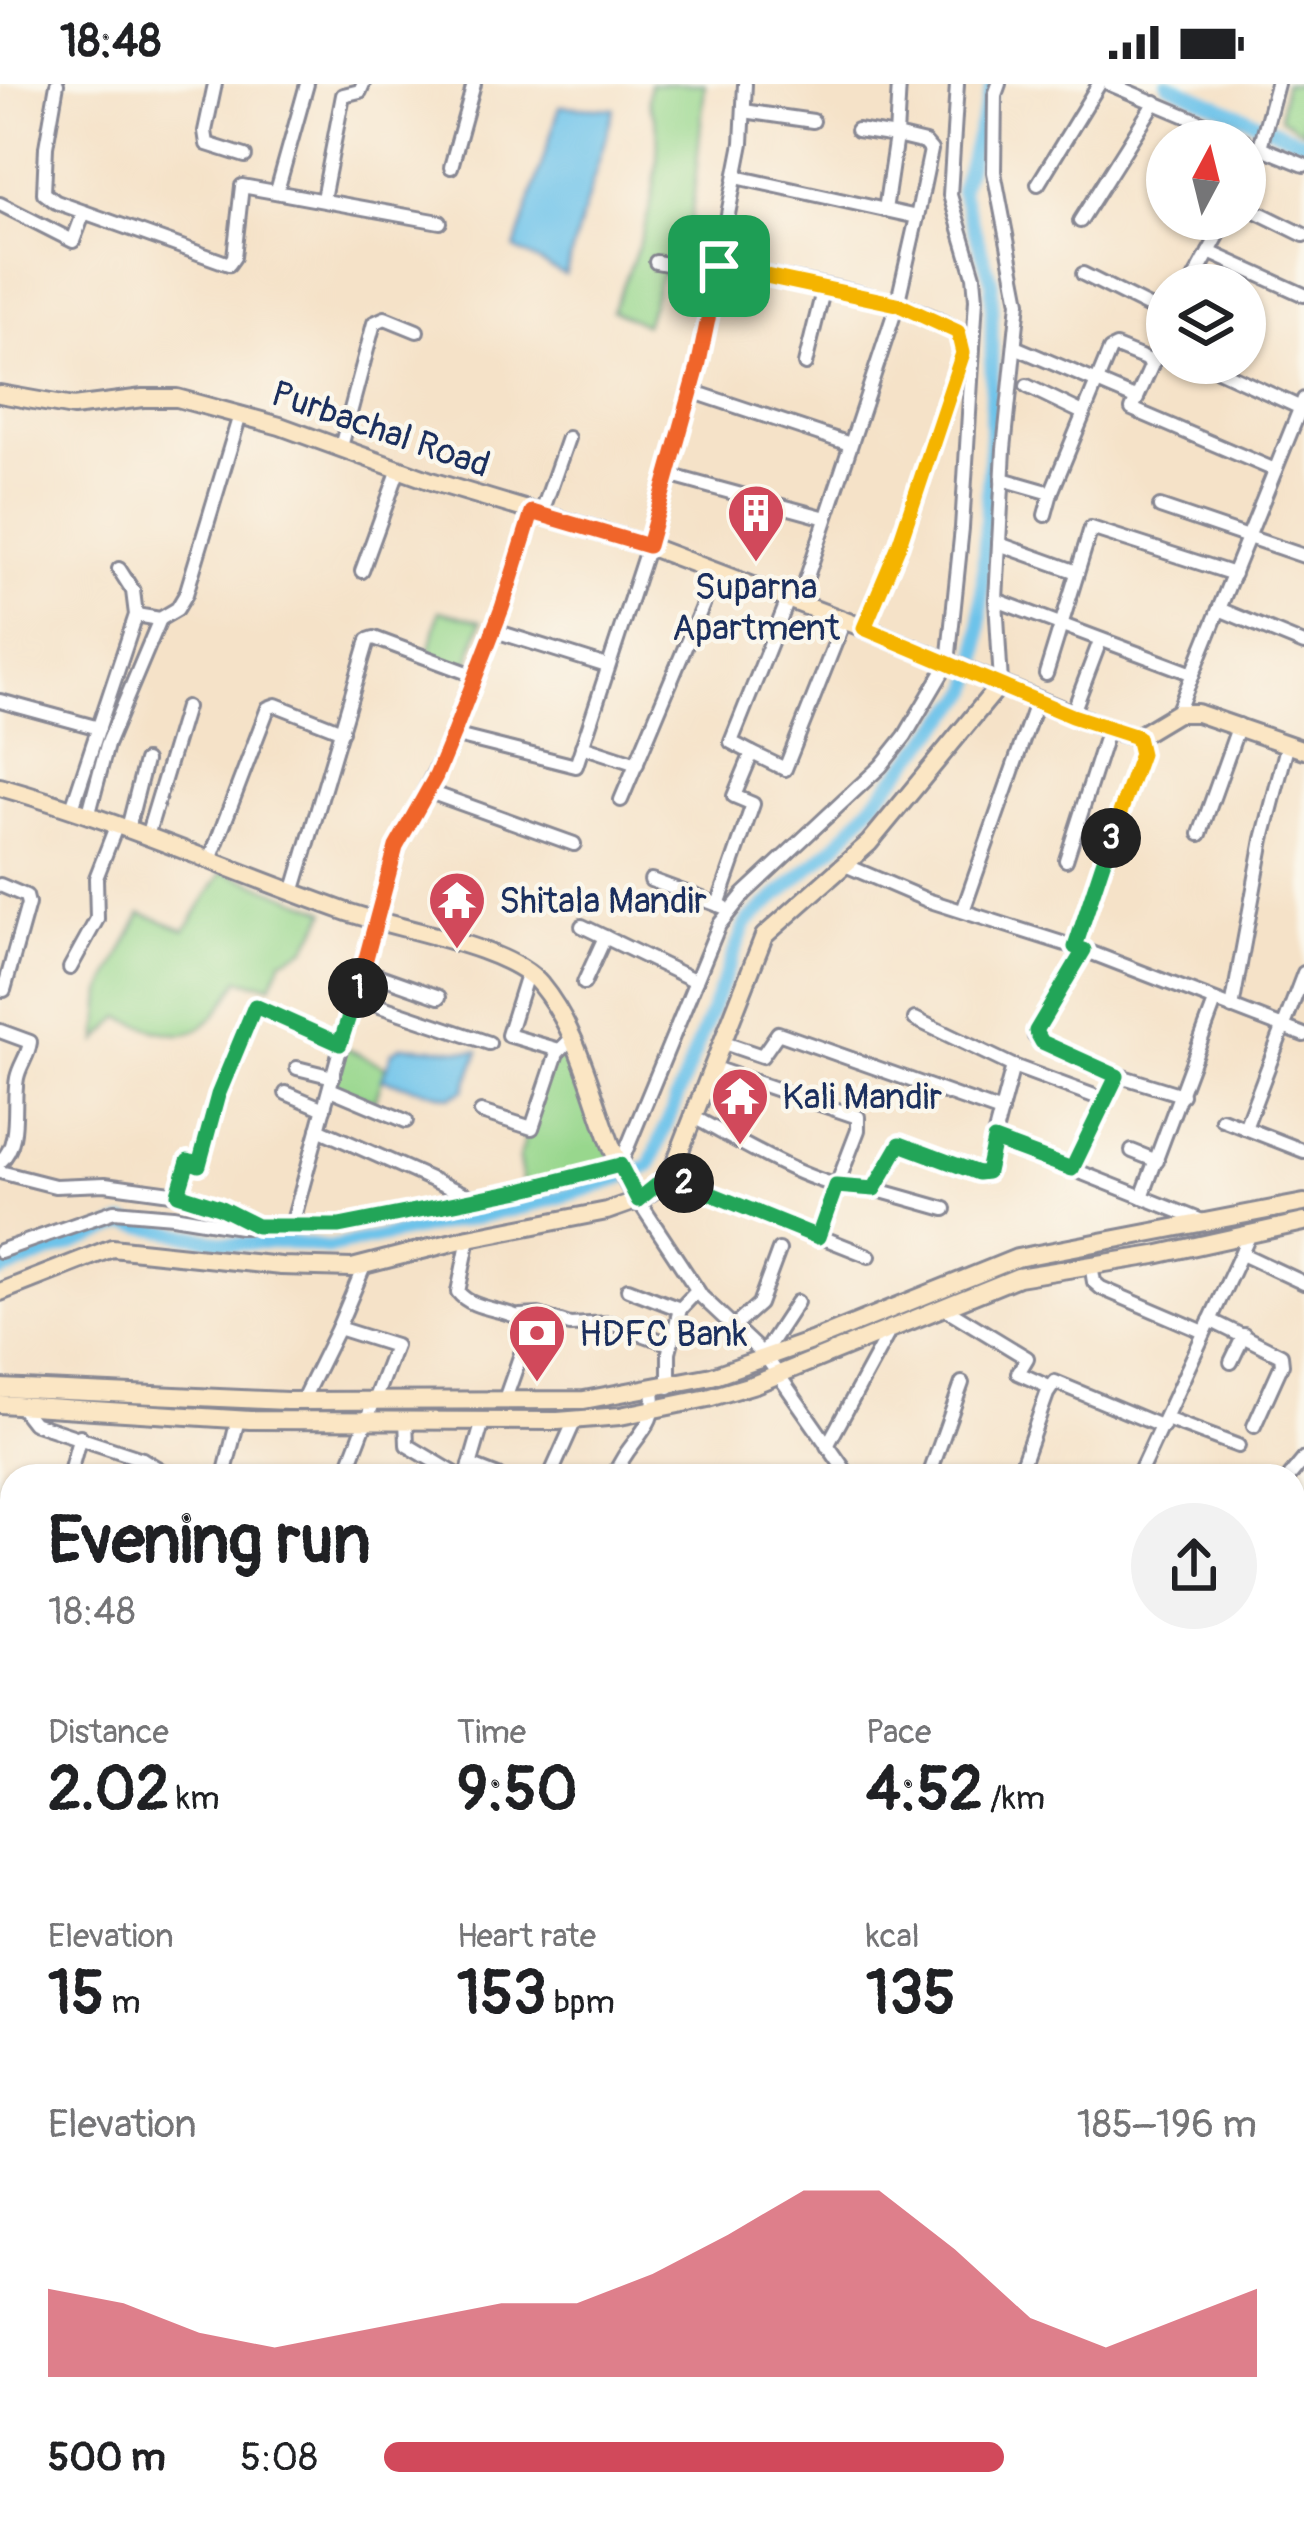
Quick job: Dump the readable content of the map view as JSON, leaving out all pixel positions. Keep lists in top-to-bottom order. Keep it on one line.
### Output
{"streets":{"street":["Purbachal Road"]},"places":{"building":["Suparna Apartment"],"temple":["Shitala Mandir","Kali Mandir"],"bank":["HDFC Bank"]},"north":"top","page":{"status":"18:48","pins":["3","1","2"],"heading":["Evening run","18:48"],"stats":[["Distance","2.02 km"],["Time","9:50"],["Pace","4:52 /km"],["Elevation","15 m"],["Heart rate","153 bpm"],["kcal","135"]],"chart":["Elevation","185–196 m"],"list":[{"name":"500 m","note":"5:08"}]}}
